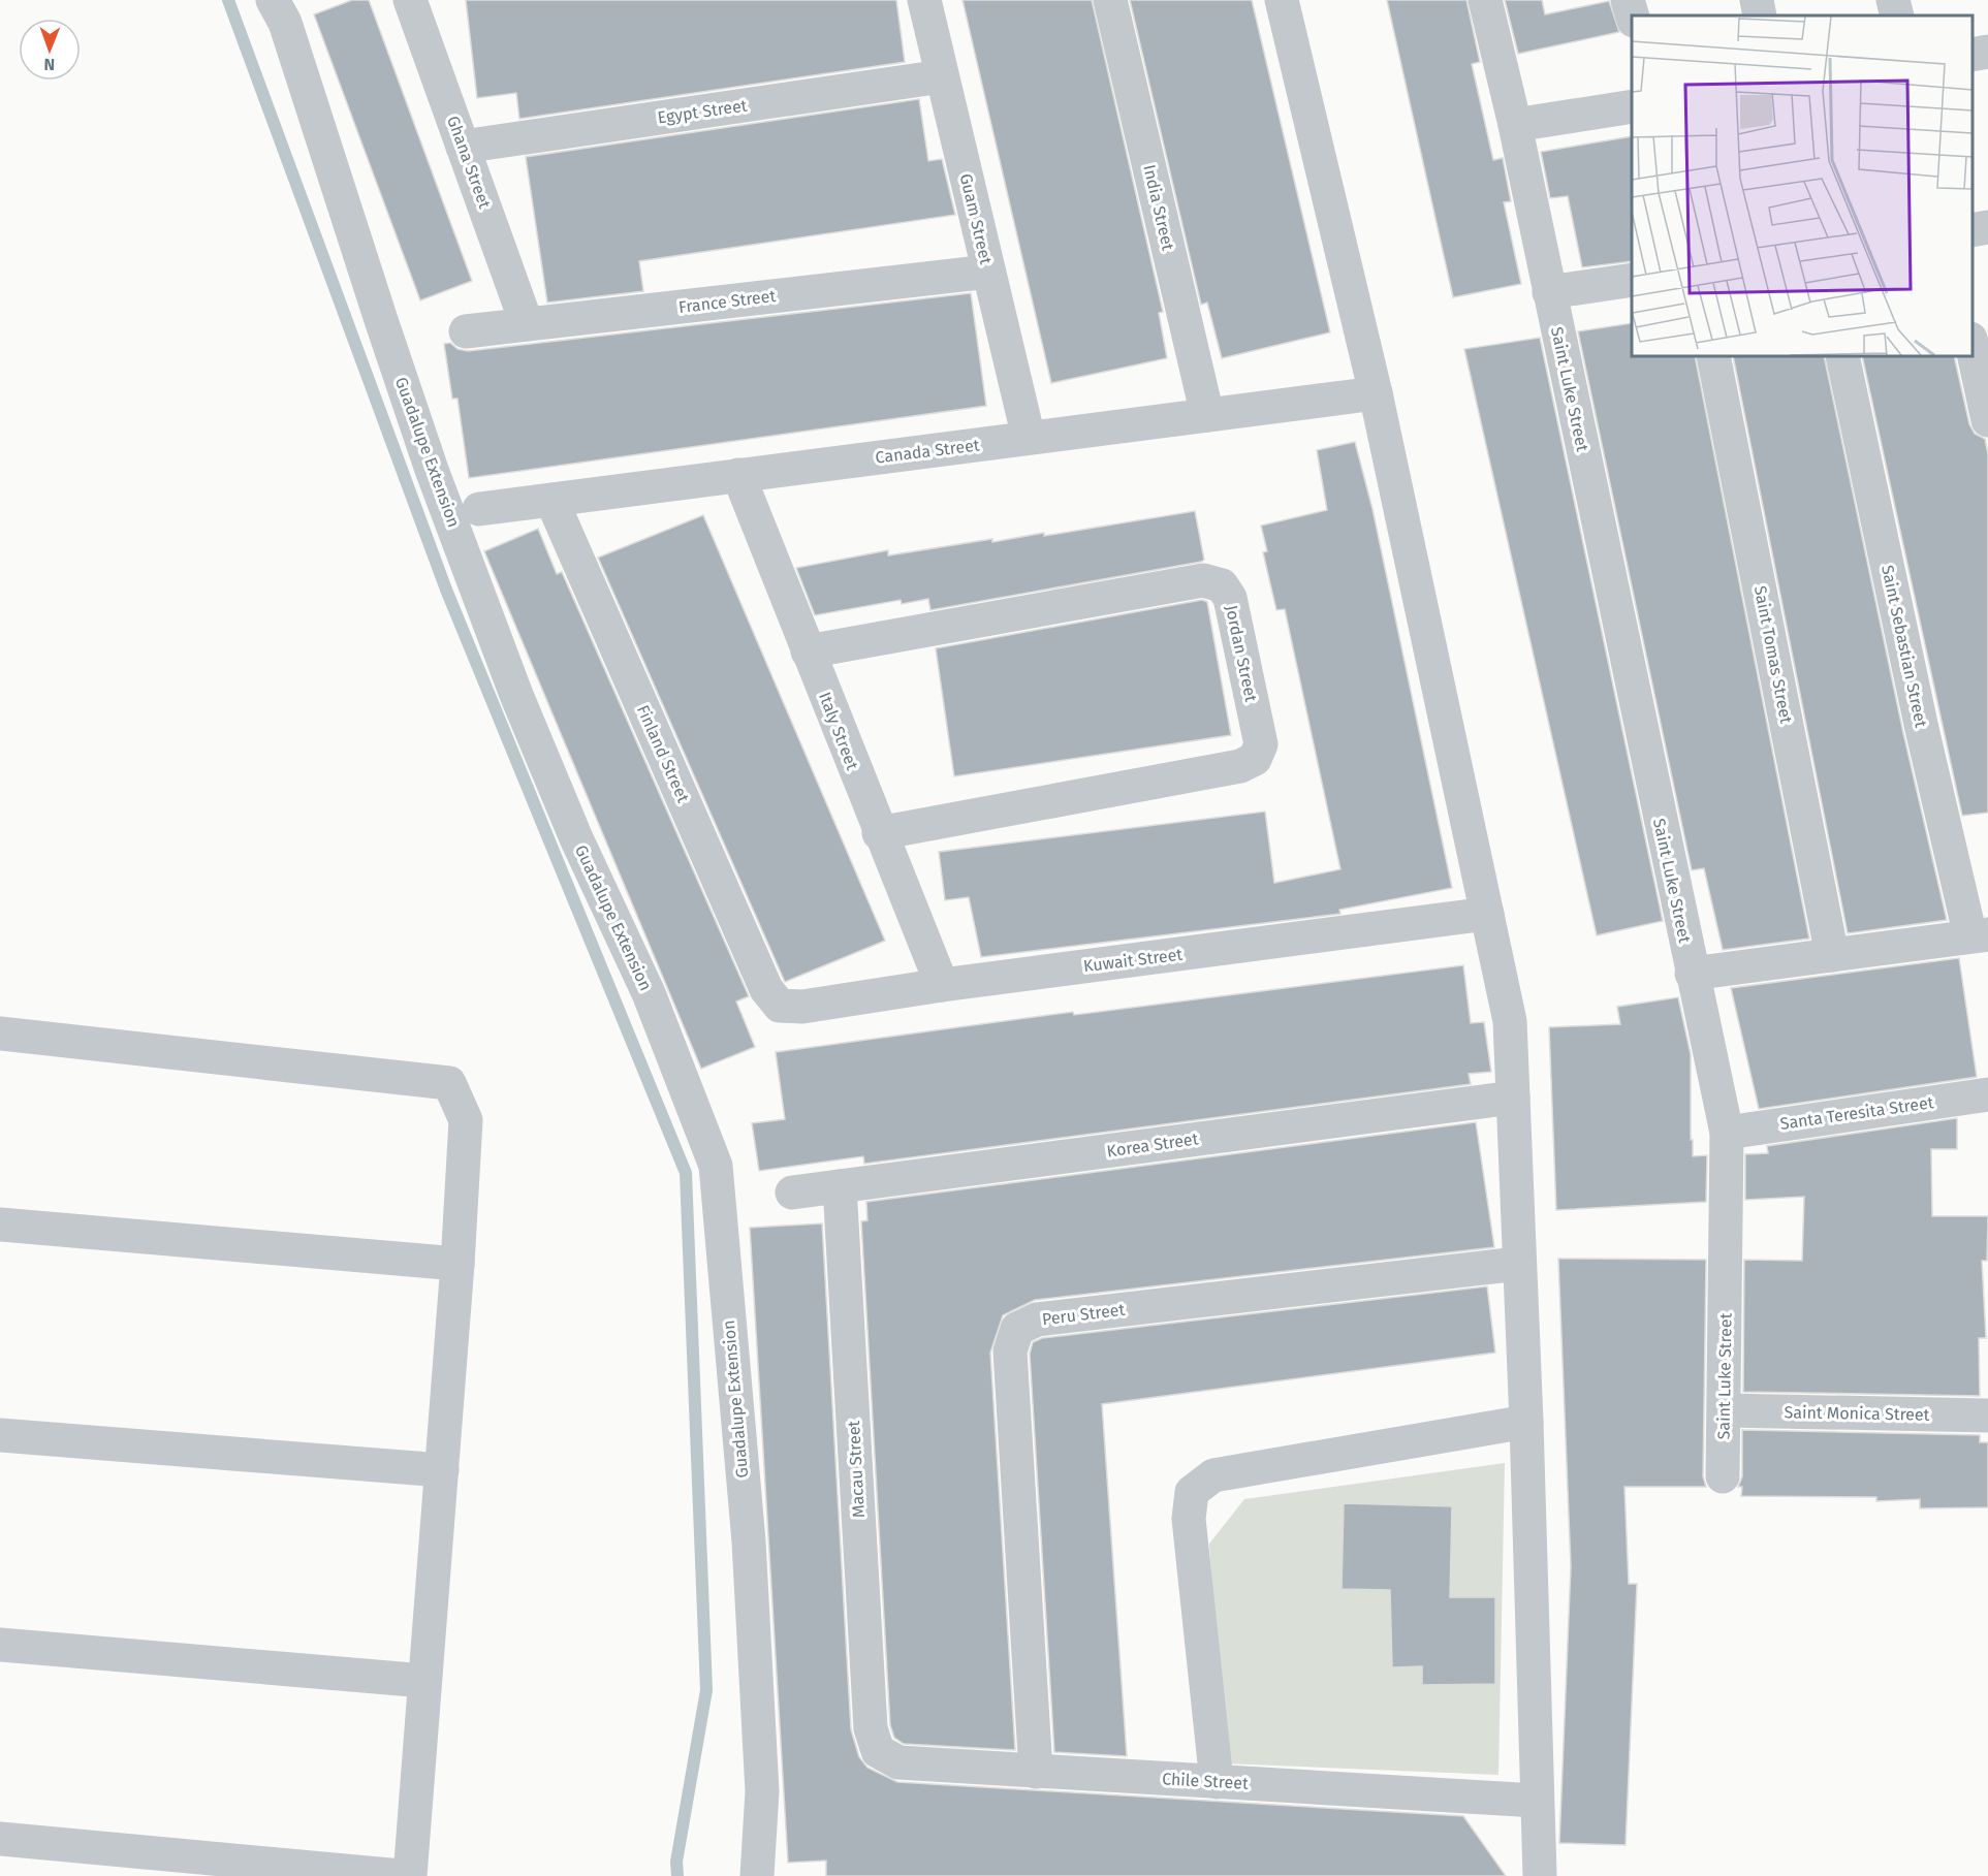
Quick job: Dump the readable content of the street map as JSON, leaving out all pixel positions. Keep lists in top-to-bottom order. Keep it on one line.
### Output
{"streets":{"street":["Egypt Street","Ghana Street","India Street","Guam Street","France Street","Saint Luke Street","Canada Street","Guadalupe Extension","Saint Sebastian Street","Jordan Street","Saint Tomas Street","Italy Street","Finland Street","Kuwait Street","Santa Teresita Street","Korea Street","Peru Street","Saint Monica Street","Macau Street","Chile Street"]},"crossings":[["Egypt Street","Ghana Street"],["Egypt Street","Guam Street"],["Ghana Street","France Street"],["India Street","Canada Street"],["Guam Street","France Street"],["Guam Street","Canada Street"],["Saint Luke Street","Santa Teresita Street"],["Saint Luke Street","Saint Monica Street"],["Canada Street","Italy Street"],["Canada Street","Finland Street"],["Jordan Street","Italy Street"],["Italy Street","Kuwait Street"],["Finland Street","Kuwait Street"],["Korea Street","Macau Street"],["Peru Street","Chile Street"],["Macau Street","Chile Street"]],"north":"bottom"}
